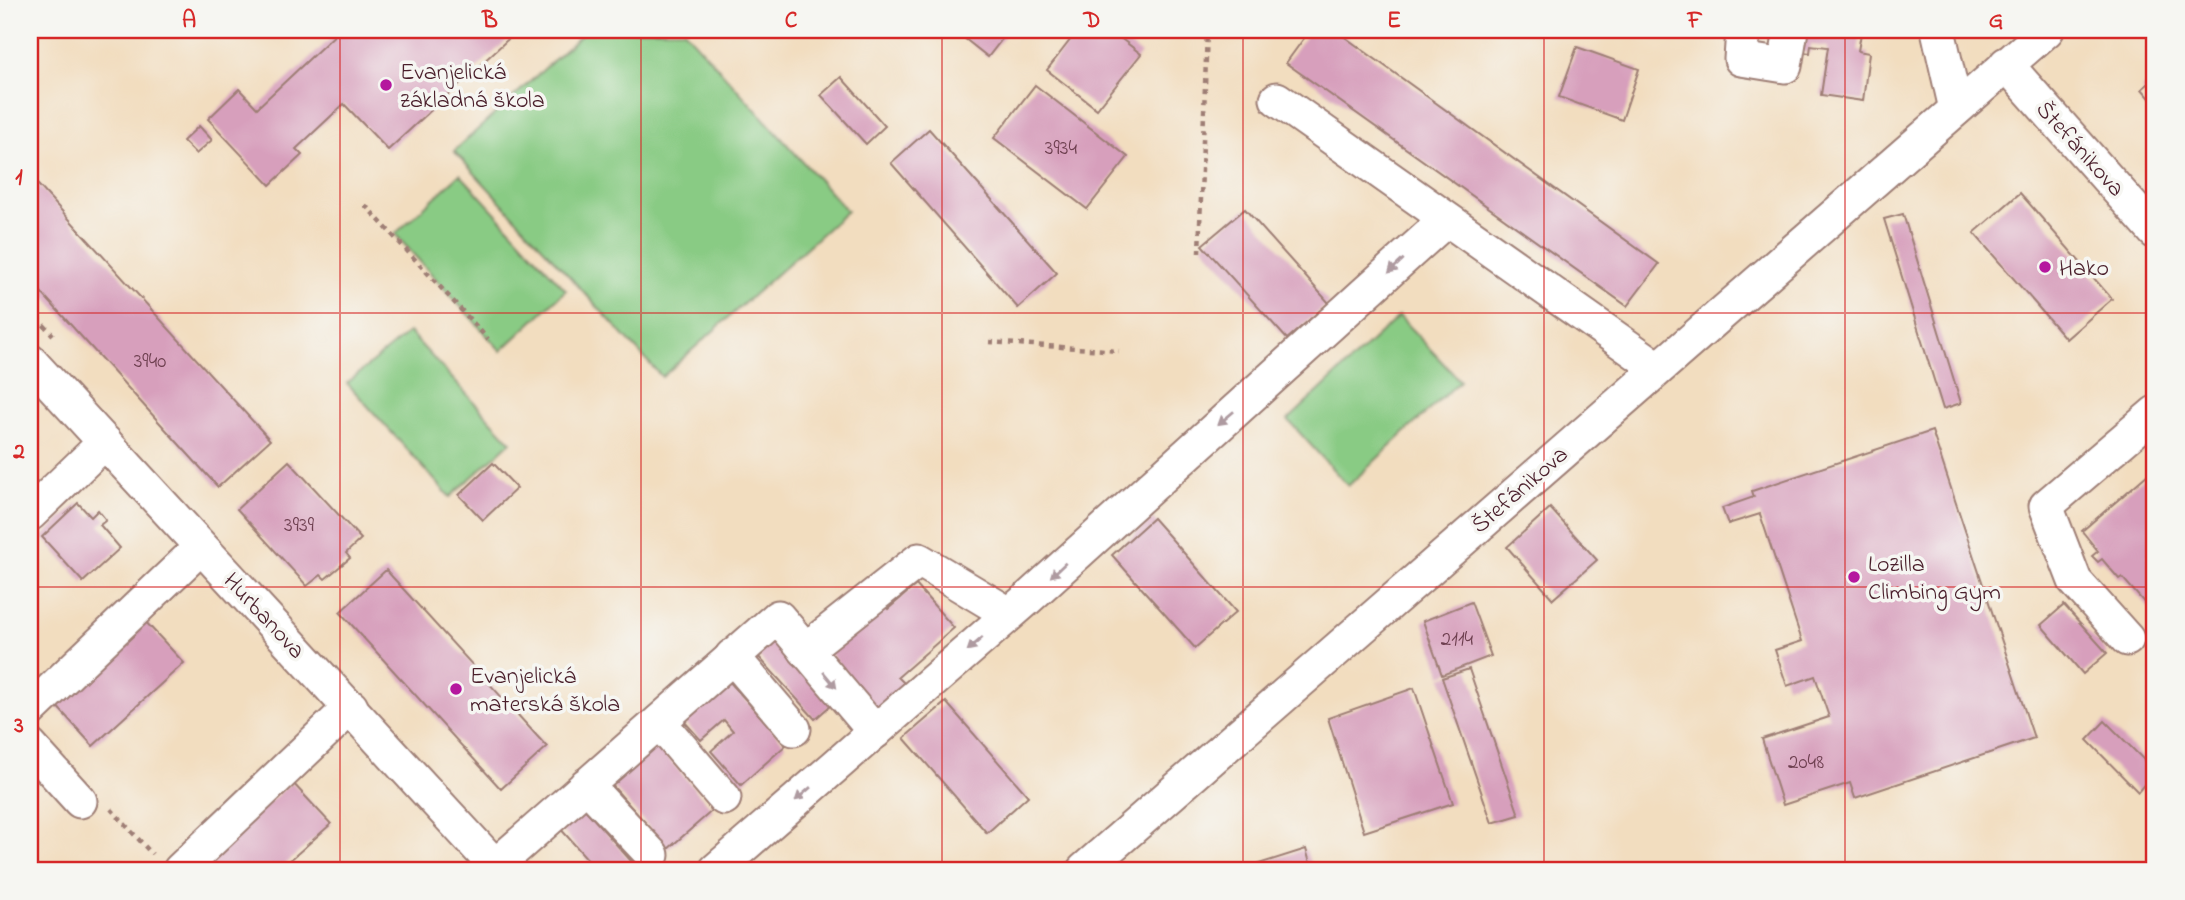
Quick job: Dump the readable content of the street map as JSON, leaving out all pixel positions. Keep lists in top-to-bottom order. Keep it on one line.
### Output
{"streets":{"street":["Štefánikova","Hurbanova"]},"places":["Evanjelická základná škola","Hako","Lozilla Climbing Gym","Evanjelická materská škola"],"house_numbers":["3934","3940","3939","2114","2048"],"grid":{"columns":["A","B","C","D","E","F","G"],"rows":["1","2","3"]}}
